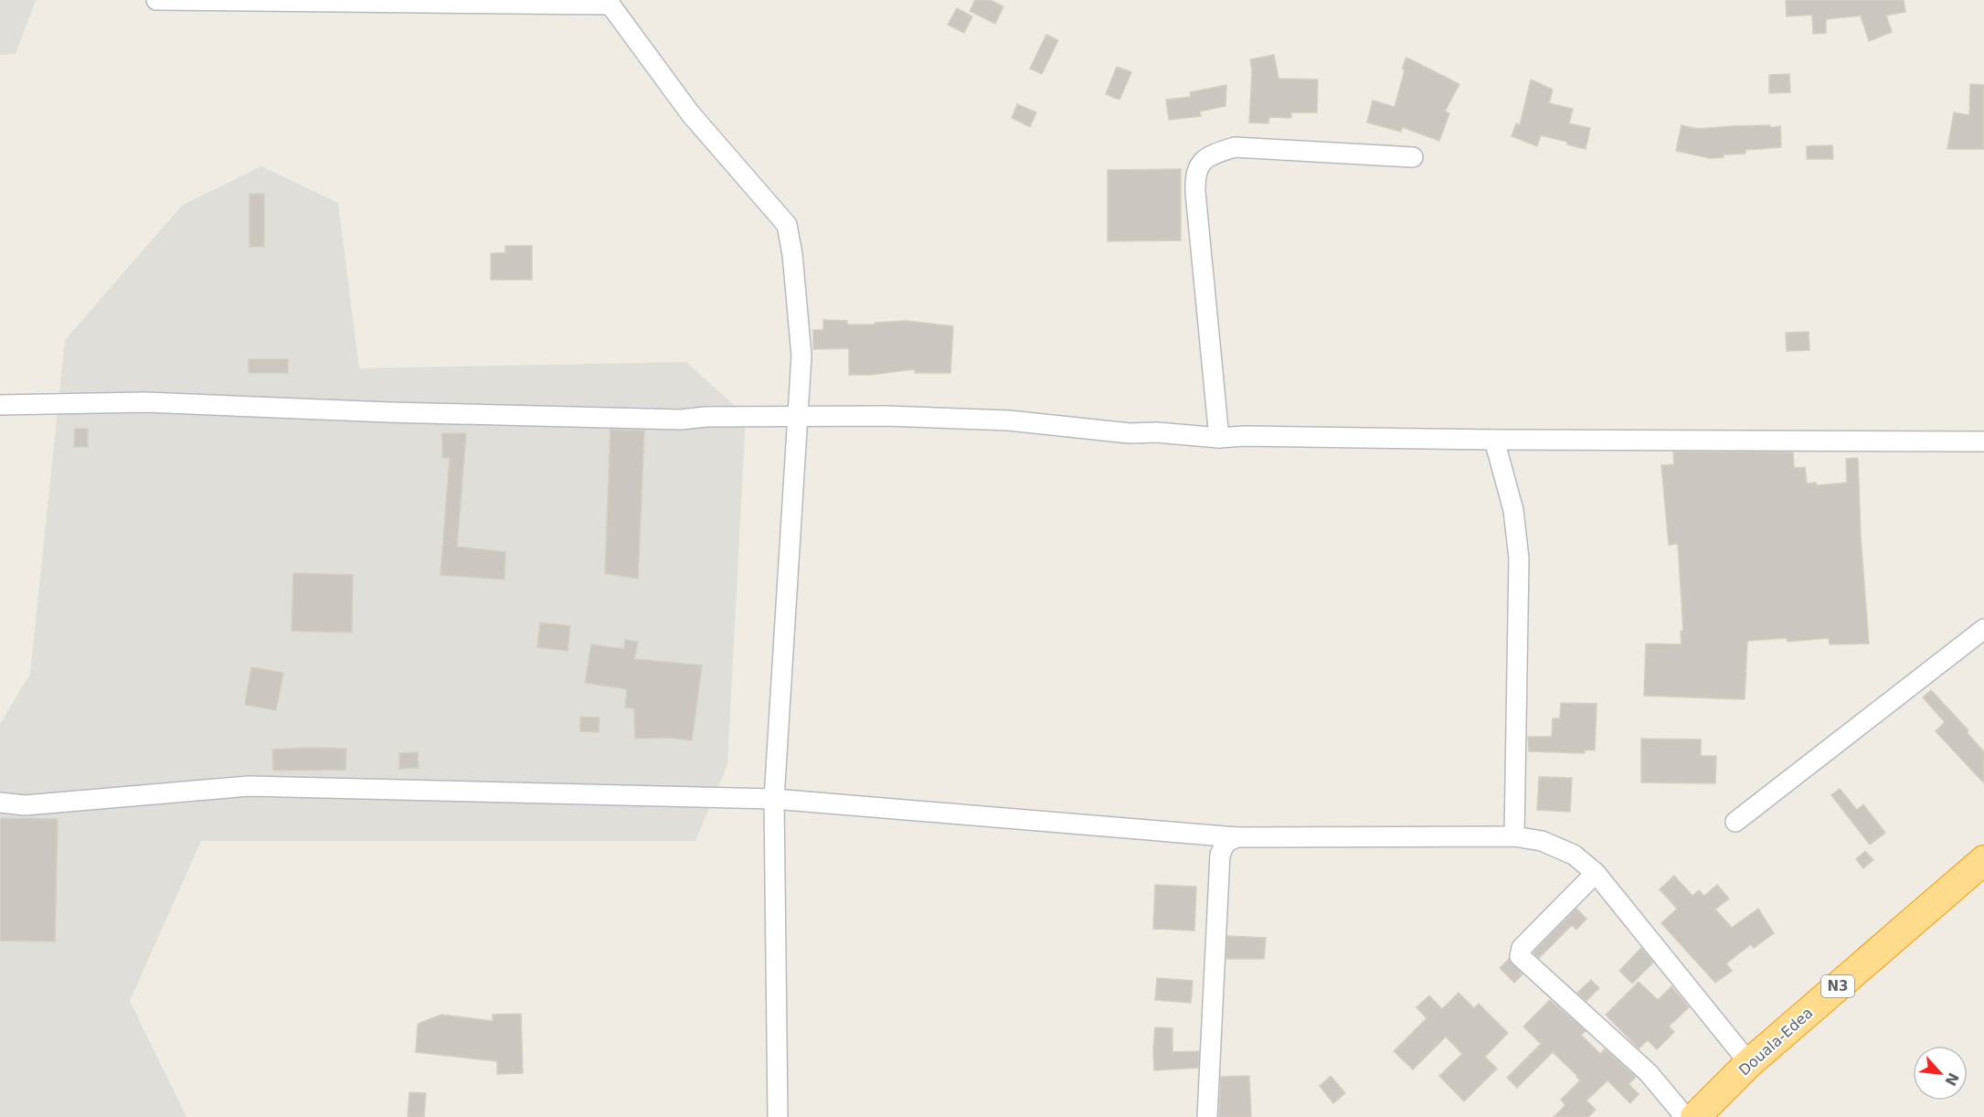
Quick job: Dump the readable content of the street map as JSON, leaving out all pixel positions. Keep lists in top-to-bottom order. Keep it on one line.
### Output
{"streets":{"highway":["N3","Douala-Edea"]},"north":"bottom right"}
